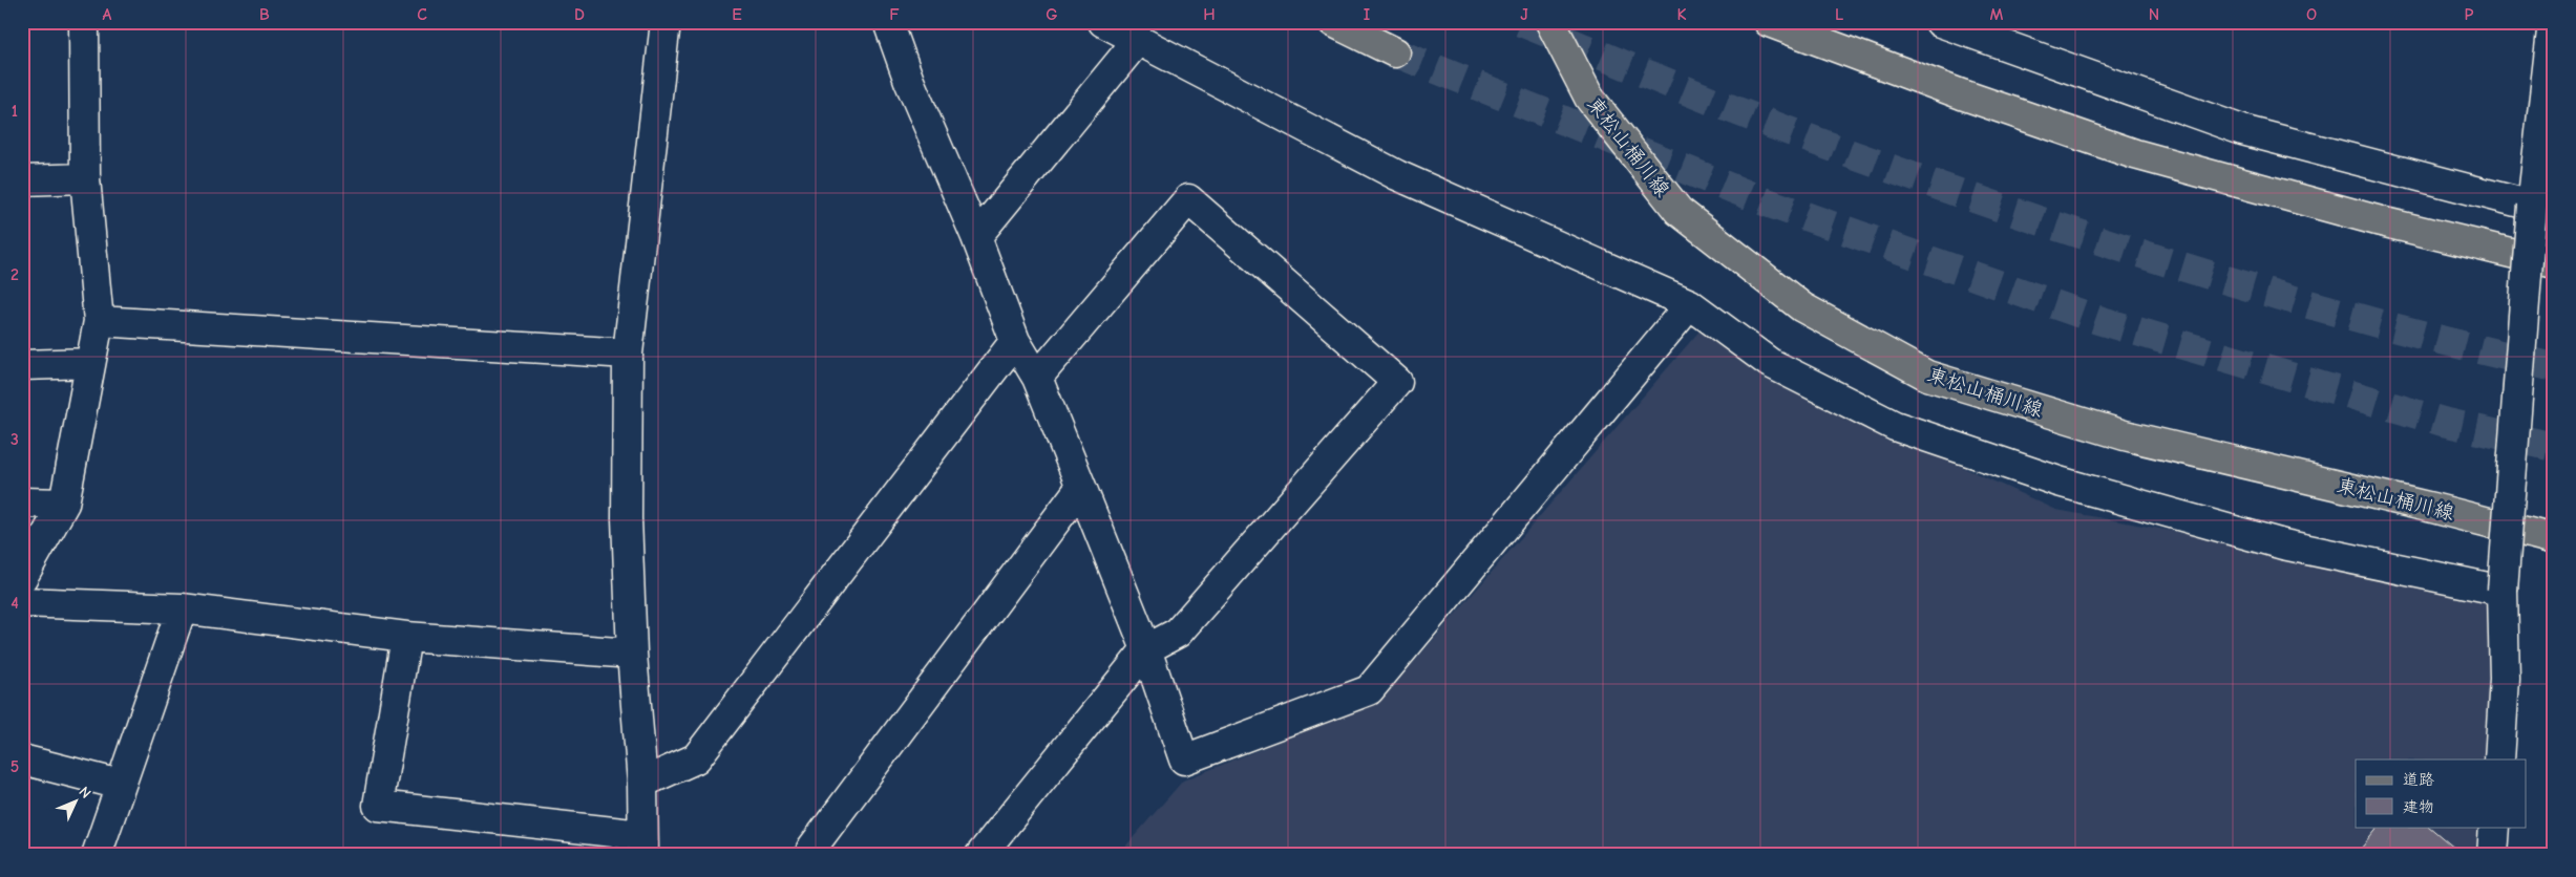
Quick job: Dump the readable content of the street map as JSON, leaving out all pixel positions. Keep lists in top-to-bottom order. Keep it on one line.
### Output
{"streets":{"main road":["東松山桶川線"]},"legend":["道路","建物"],"north":"top right","grid":{"columns":["A","B","C","D","E","F","G","H","I","J","K","L","M","N","O","P"],"rows":["1","2","3","4","5"]}}
